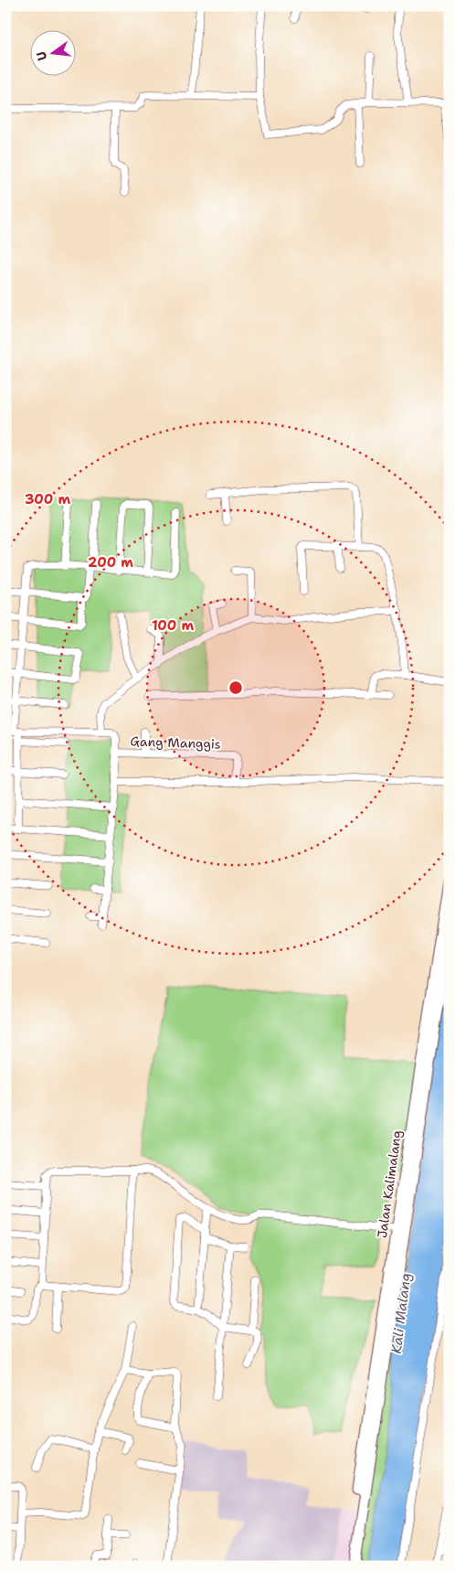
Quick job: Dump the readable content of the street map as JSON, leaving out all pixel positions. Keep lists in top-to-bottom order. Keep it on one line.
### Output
{"streets":{"main road":["Jalan Kalimalang"],"street":["Gang Manggis"]},"water":["Kali Malang"],"north":"left","rings":["300 m","200 m","100 m"]}
